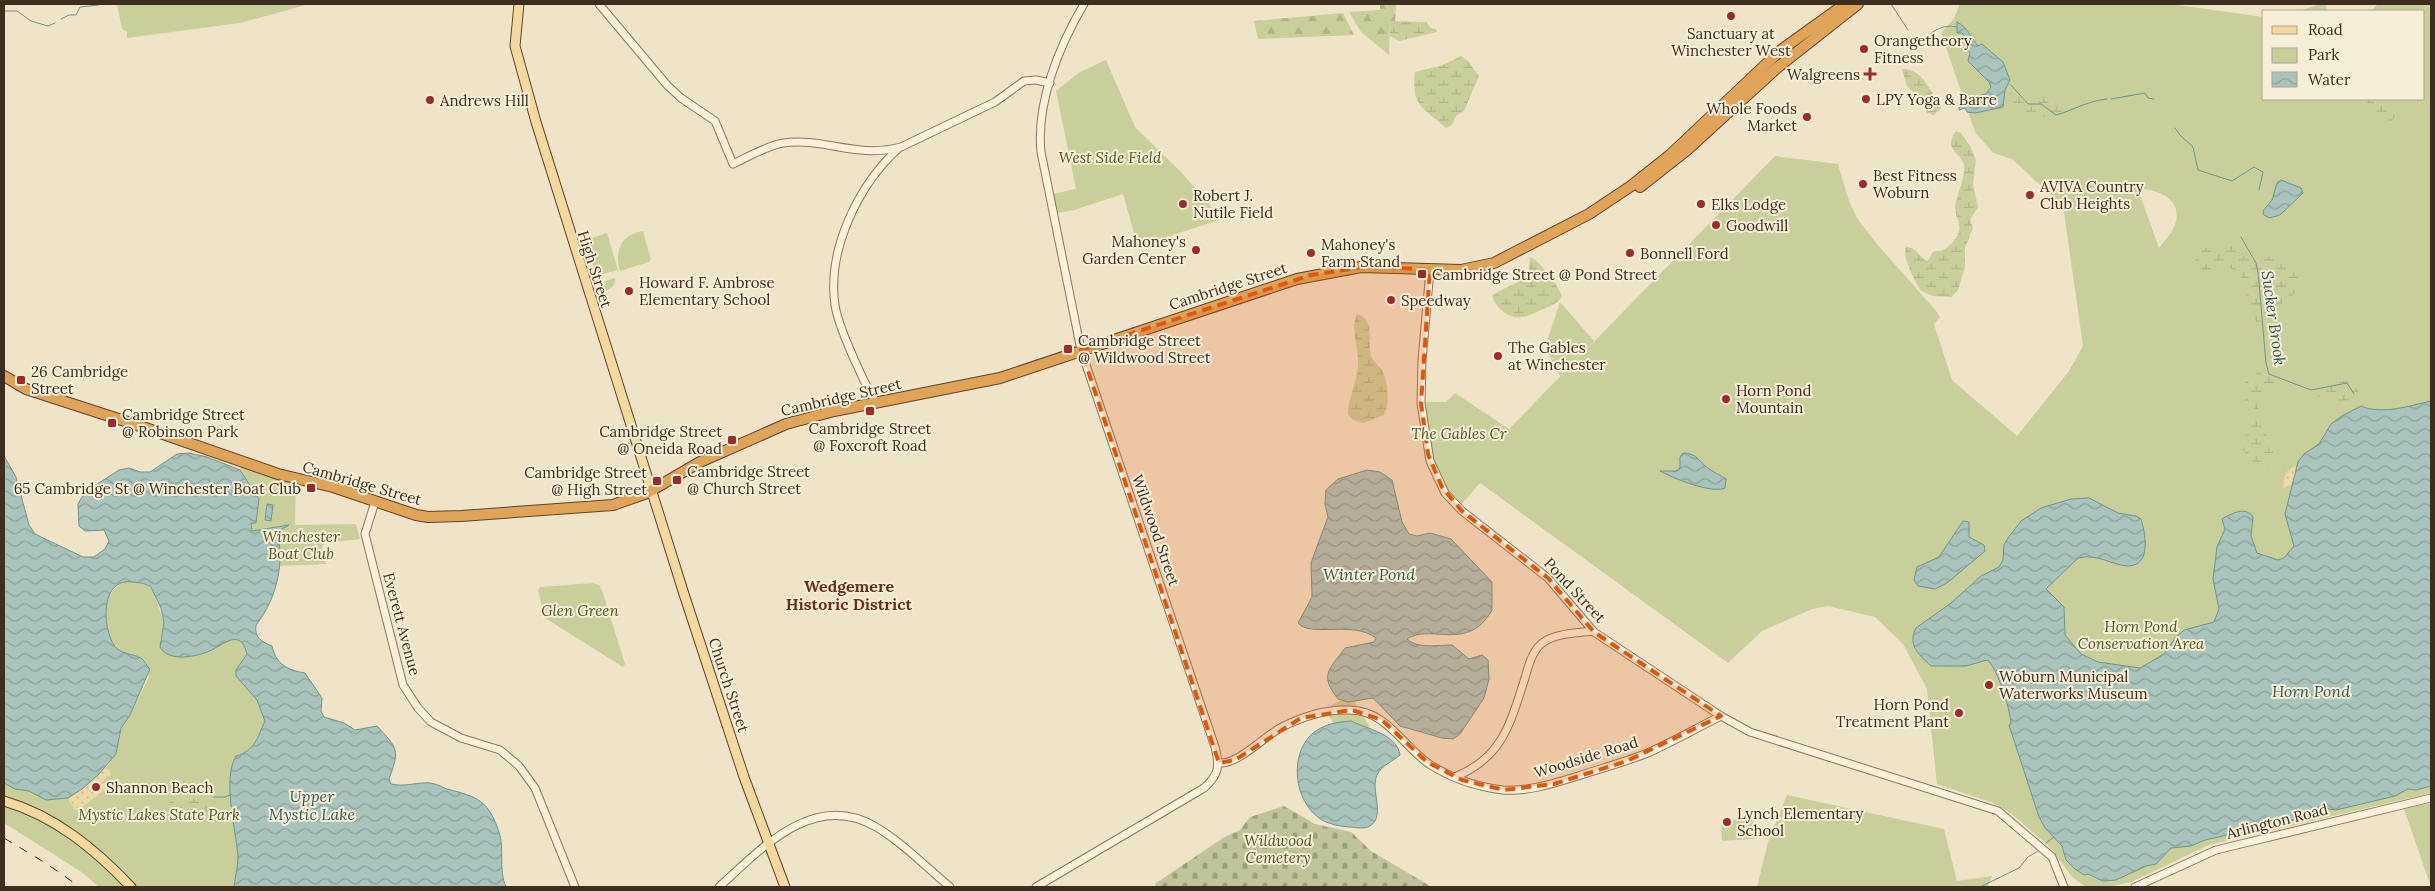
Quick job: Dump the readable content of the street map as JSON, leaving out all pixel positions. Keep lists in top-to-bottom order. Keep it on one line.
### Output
{"streets":{"highway":["Cambridge Street"],"main road":["High Street","Church Street"],"street":["Wildwood Street","Pond Street","Everett Avenue","Woodside Road","Arlington Road"]},"crossings":[["High Street","Cambridge Street"],["High Street","Church Street"],["Cambridge Street","Wildwood Street"],["Cambridge Street","Pond Street"],["Cambridge Street","Everett Avenue"],["Cambridge Street","Church Street"],["Wildwood Street","Woodside Road"],["Pond Street","Woodside Road"]],"districts":["Wedgemere Historic District"],"water":["Sucker Brook","Winter Pond","Horn Pond","Upper Mystic Lake"],"parks":["West Side Field","The Gables Cr","Winchester Boat Club","Glen Green","Horn Pond Conservation Area","Mystic Lakes State Park","Wildwood Cemetery"],"places":{"other":["Sanctuary at Winchester West","Orangetheory Fitness","LPY Yoga & Barre","Andrews Hill","Whole Foods Market","Best Fitness Woburn","AVIVA Country Club Heights","Robert J. Nutile Field","Elks Lodge","Goodwill","Mahoney's Garden Center","Mahoney's Farm Stand","Bonnell Ford","Howard F. Ambrose Elementary School","Speedway","The Gables at Winchester","Horn Pond Mountain","Woburn Municipal Waterworks Museum","Horn Pond Treatment Plant","Shannon Beach","Lynch Elementary School"],"health":["Walgreens"],"transit":["Cambridge Street @ Pond Street","Cambridge Street @ Wildwood Street","26 Cambridge Street","Cambridge Street @ Foxcroft Road","Cambridge Street @ Robinson Park","Cambridge Street @ Oneida Road","Cambridge Street @ Church Street","Cambridge Street @ High Street","65 Cambridge St @ Winchester Boat Club"]},"legend":["Road","Park","Water"]}
